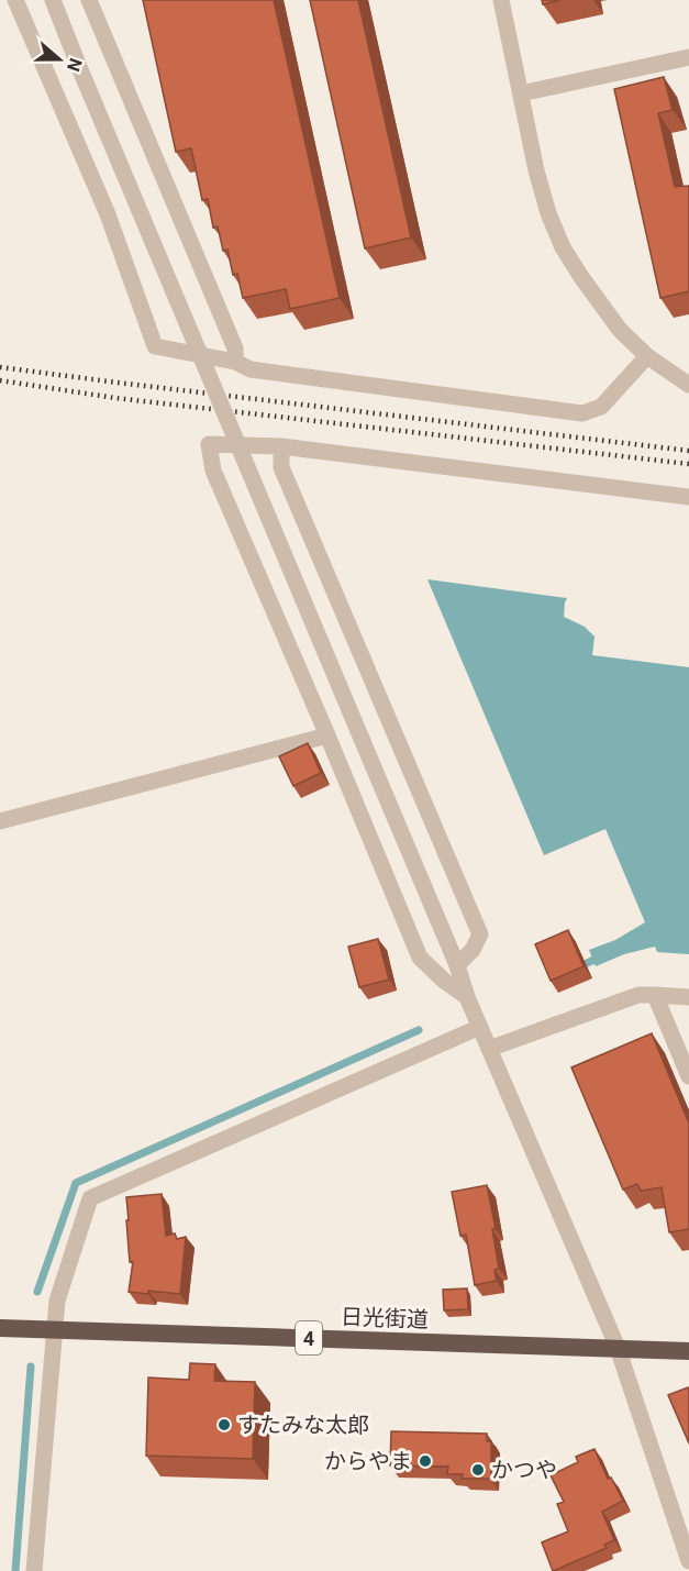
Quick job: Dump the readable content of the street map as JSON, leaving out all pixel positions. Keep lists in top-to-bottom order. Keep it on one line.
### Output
{"streets":{"highway":["日光街道","4"]},"places":["すたみな太郎","からやま","かつや"],"north":"right"}
